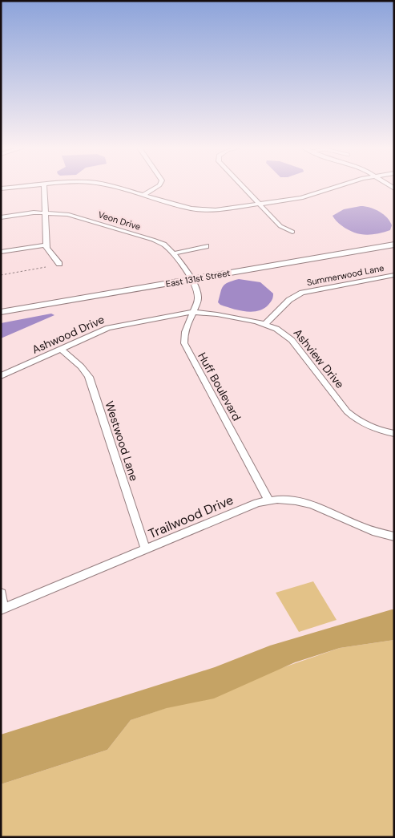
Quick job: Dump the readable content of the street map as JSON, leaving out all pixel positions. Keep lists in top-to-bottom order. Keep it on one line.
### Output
{"streets":{"street":["Veon Drive","Summerwood Lane","East 131st Street","Ashwood Drive","Ashview Drive","Huff Boulevard","Westwood Lane","Trailwood Drive"]},"crossings":[["Veon Drive","East 131st Street"],["Veon Drive","Huff Boulevard"],["Summerwood Lane","Ashview Drive"],["East 131st Street","Huff Boulevard"],["Ashwood Drive","Ashview Drive"],["Ashwood Drive","Huff Boulevard"],["Ashwood Drive","Westwood Lane"],["Ashview Drive","Huff Boulevard"],["Huff Boulevard","Trailwood Drive"],["Westwood Lane","Trailwood Drive"]]}
